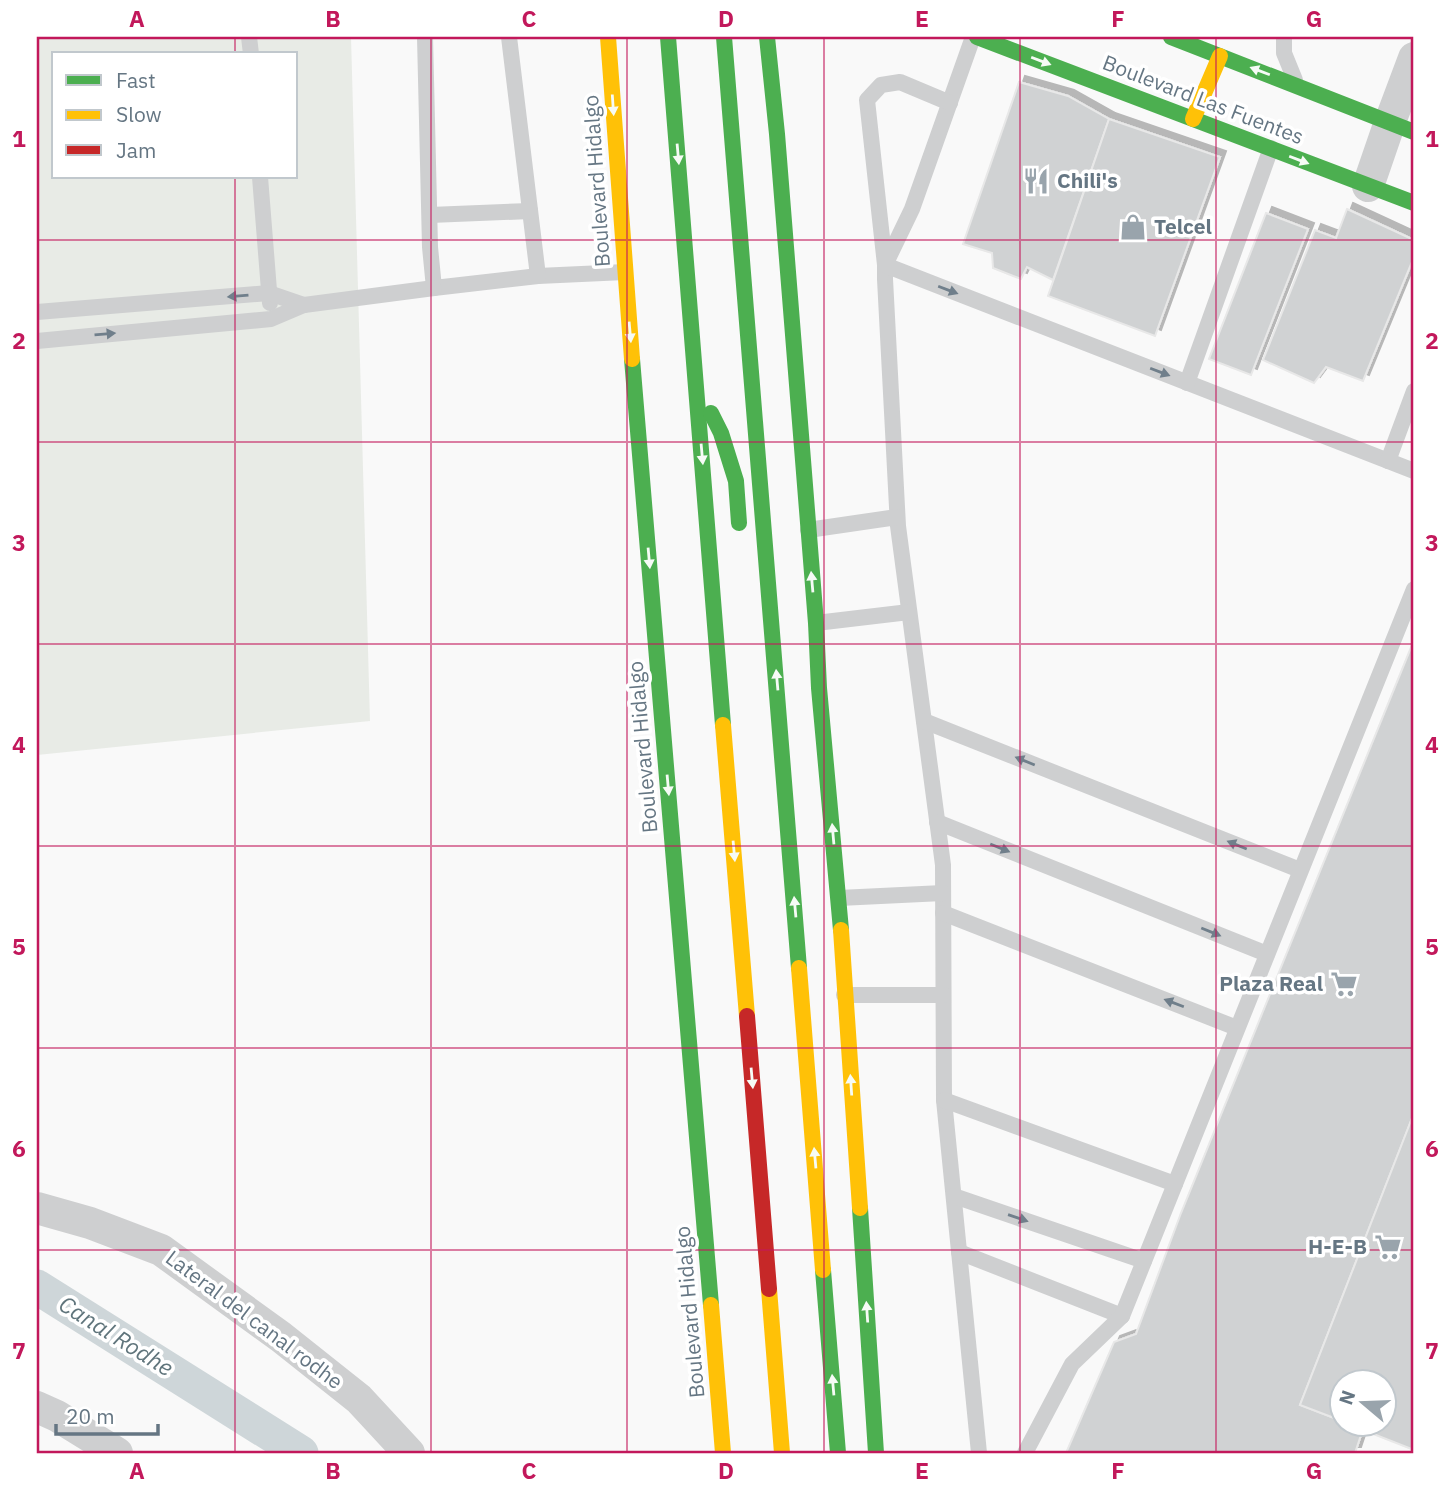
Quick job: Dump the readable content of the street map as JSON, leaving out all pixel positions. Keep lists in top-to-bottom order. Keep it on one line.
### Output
{"streets":{"main road":["Boulevard Las Fuentes","Boulevard Hidalgo"],"street":["Lateral del canal rodhe"]},"water":["Canal Rodhe"],"places":{"restaurant":["Chili's"],"shop":["Telcel"],"supermarket":["Plaza Real","H-E-B"]},"legend":["Fast","Slow","Jam"],"scale_bar":"20 m","north":"left","grid":{"columns":["A","B","C","D","E","F","G"],"rows":["1","2","3","4","5","6","7"]}}
